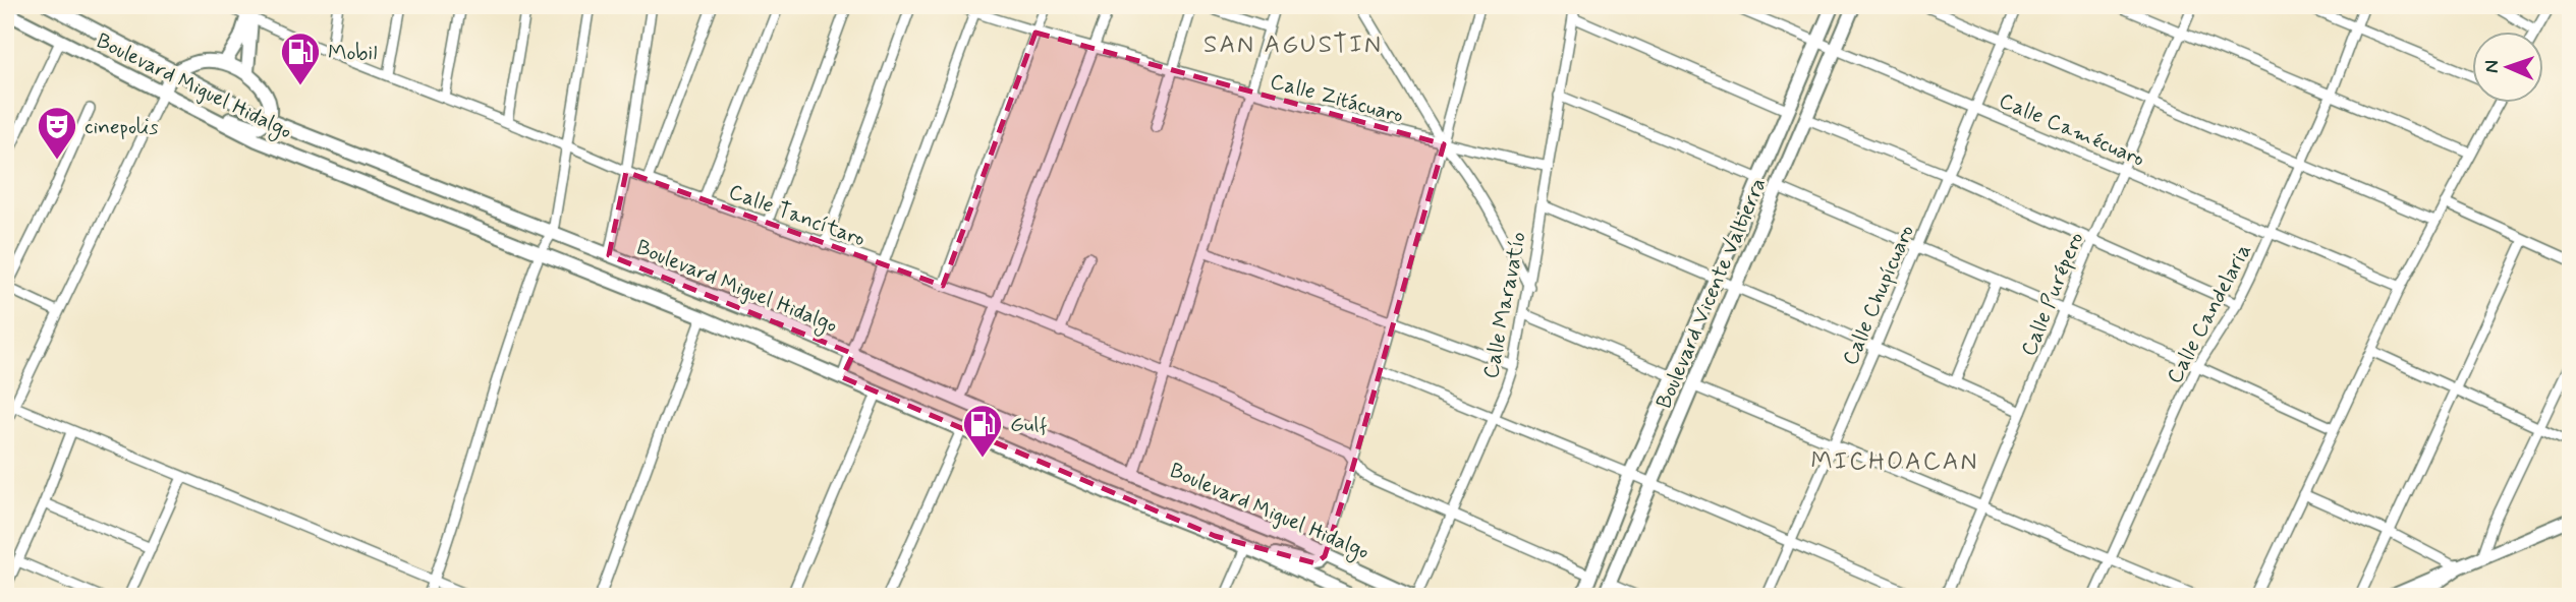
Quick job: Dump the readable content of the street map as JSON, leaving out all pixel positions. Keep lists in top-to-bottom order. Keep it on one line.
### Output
{"streets":{"main road":["Boulevard Miguel Hidalgo","Boulevard Vicente Valtierra"],"street":["Calle Zitácuaro","Calle Camécuaro","Calle Tancítaro","Calle Purépero","Calle Chupícuaro","Calle Maravatío","Calle Candelaria"]},"crossings":[["Boulevard Miguel Hidalgo","Calle Maravatío"],["Calle Zitácuaro","Calle Maravatío"],["Calle Camécuaro","Boulevard Vicente Valtierra"],["Calle Camécuaro","Calle Purépero"],["Calle Camécuaro","Calle Chupícuaro"],["Calle Camécuaro","Calle Candelaria"],["Calle Tancítaro","Boulevard Vicente Valtierra"],["Calle Tancítaro","Calle Maravatío"]],"districts":["SAN AGUSTIN","MICHOACAN"],"places":{"fuel station":["Mobil","Gulf"],"theatre":["cinepolis"]},"north":"left"}
